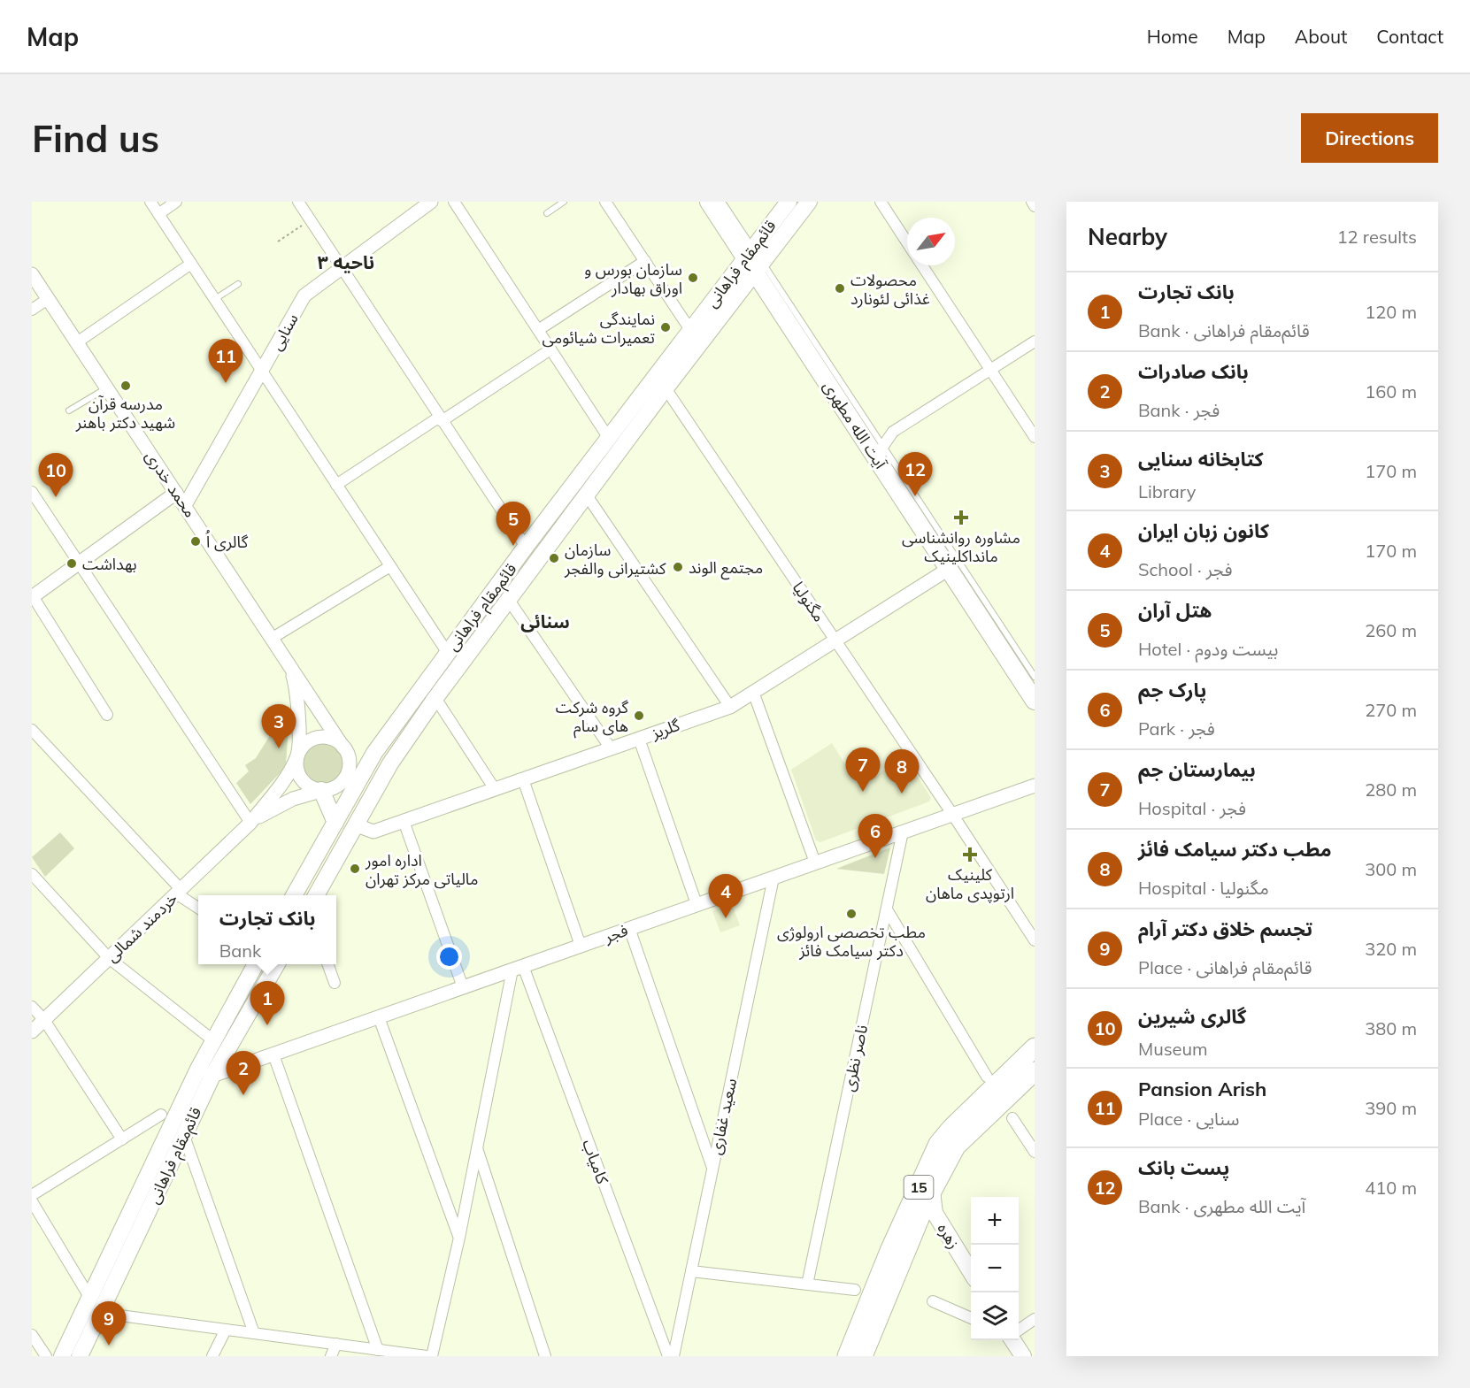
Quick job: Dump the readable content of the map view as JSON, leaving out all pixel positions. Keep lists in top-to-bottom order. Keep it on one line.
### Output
{"streets":{"highway":["15"],"main road":["قائم‌مقام فراهانی","آیت الله مطهری","زهره"],"street":["سنایی","محمد خدری","مگنولیا","گلریز","خردمند شمالی","فجر","ناصر نظری","سعید غفاری","کامیاب"]},"crossings":[["قائم‌مقام فراهانی","آیت الله مطهری"],["قائم‌مقام فراهانی","محمد خدری"],["قائم‌مقام فراهانی","مگنولیا"],["قائم‌مقام فراهانی","گلریز"],["قائم‌مقام فراهانی","فجر"],["سنایی","محمد خدری"],["آیت الله مطهری","گلریز"],["محمد خدری","خردمند شمالی"],["مگنولیا","گلریز"],["مگنولیا","فجر"],["فجر","ناصر نظری"],["فجر","سعید غفاری"],["فجر","کامیاب"],["15","زهره"]],"districts":["ناحیه ۳","سنائی"],"places":{"other":["سازمان بورس و اوراق بهادار","محصولات غذائی لئونارد","نمایندگی تعمیرات شیائومی","مدرسه قرآن شهید دکتر باهنر","گالری اُ","سازمان کشتیرانی والفجر","بهداشت","مجتمع الوند","گروه شرکت های سام","اداره امور مالیاتی مرکز تهران","مطب تخصصی ارولوژی دکتر سیامک فائز"],"health":["مشاوره روانشناسی مانداکلینیک","کلینیک ارتوپدی ماهان"]},"north":"top right","page":{"header":"Map","nav":["Home","Map","About","Contact"],"buttons":"Directions","title":"Find us","heading":["Nearby","12 results"],"list":[{"mark":"1","name":"بانک تجارت","note":"Bank · قائم‌مقام فراهانی","value":"120 m"},{"mark":"2","name":"بانک صادرات","note":"Bank · فجر","value":"160 m"},{"mark":"3","name":"كتابخانه سنایی","note":"Library","value":"170 m"},{"mark":"4","name":"کانون زبان ایران","note":"School · فجر","value":"170 m"},{"mark":"5","name":"هتل آران","note":"Hotel · بیست ودوم","value":"260 m"},{"mark":"6","name":"پارک جم","note":"Park · فجر","value":"270 m"},{"mark":"7","name":"بیمارستان جم","note":"Hospital · فجر","value":"280 m"},{"mark":"8","name":"مطب دکتر سیامک فائز","note":"Hospital · مگنولیا","value":"300 m"},{"mark":"9","name":"تجسم خلاق دکتر آرام","note":"Place · قائم‌مقام فراهانی","value":"320 m"},{"mark":"10","name":"گالری شیرین","note":"Museum","value":"380 m"},{"mark":"11","name":"Pansion Arish","note":"Place · سنایی","value":"390 m"},{"mark":"12","name":"پست بانک","note":"Bank · آیت الله مطهری","value":"410 m"}],"pins":["11","12","10","5","3","7","8","6","4","1","2","9"],"popup":["بانک تجارت","Bank"],"map_buttons":["+","−"]}}
